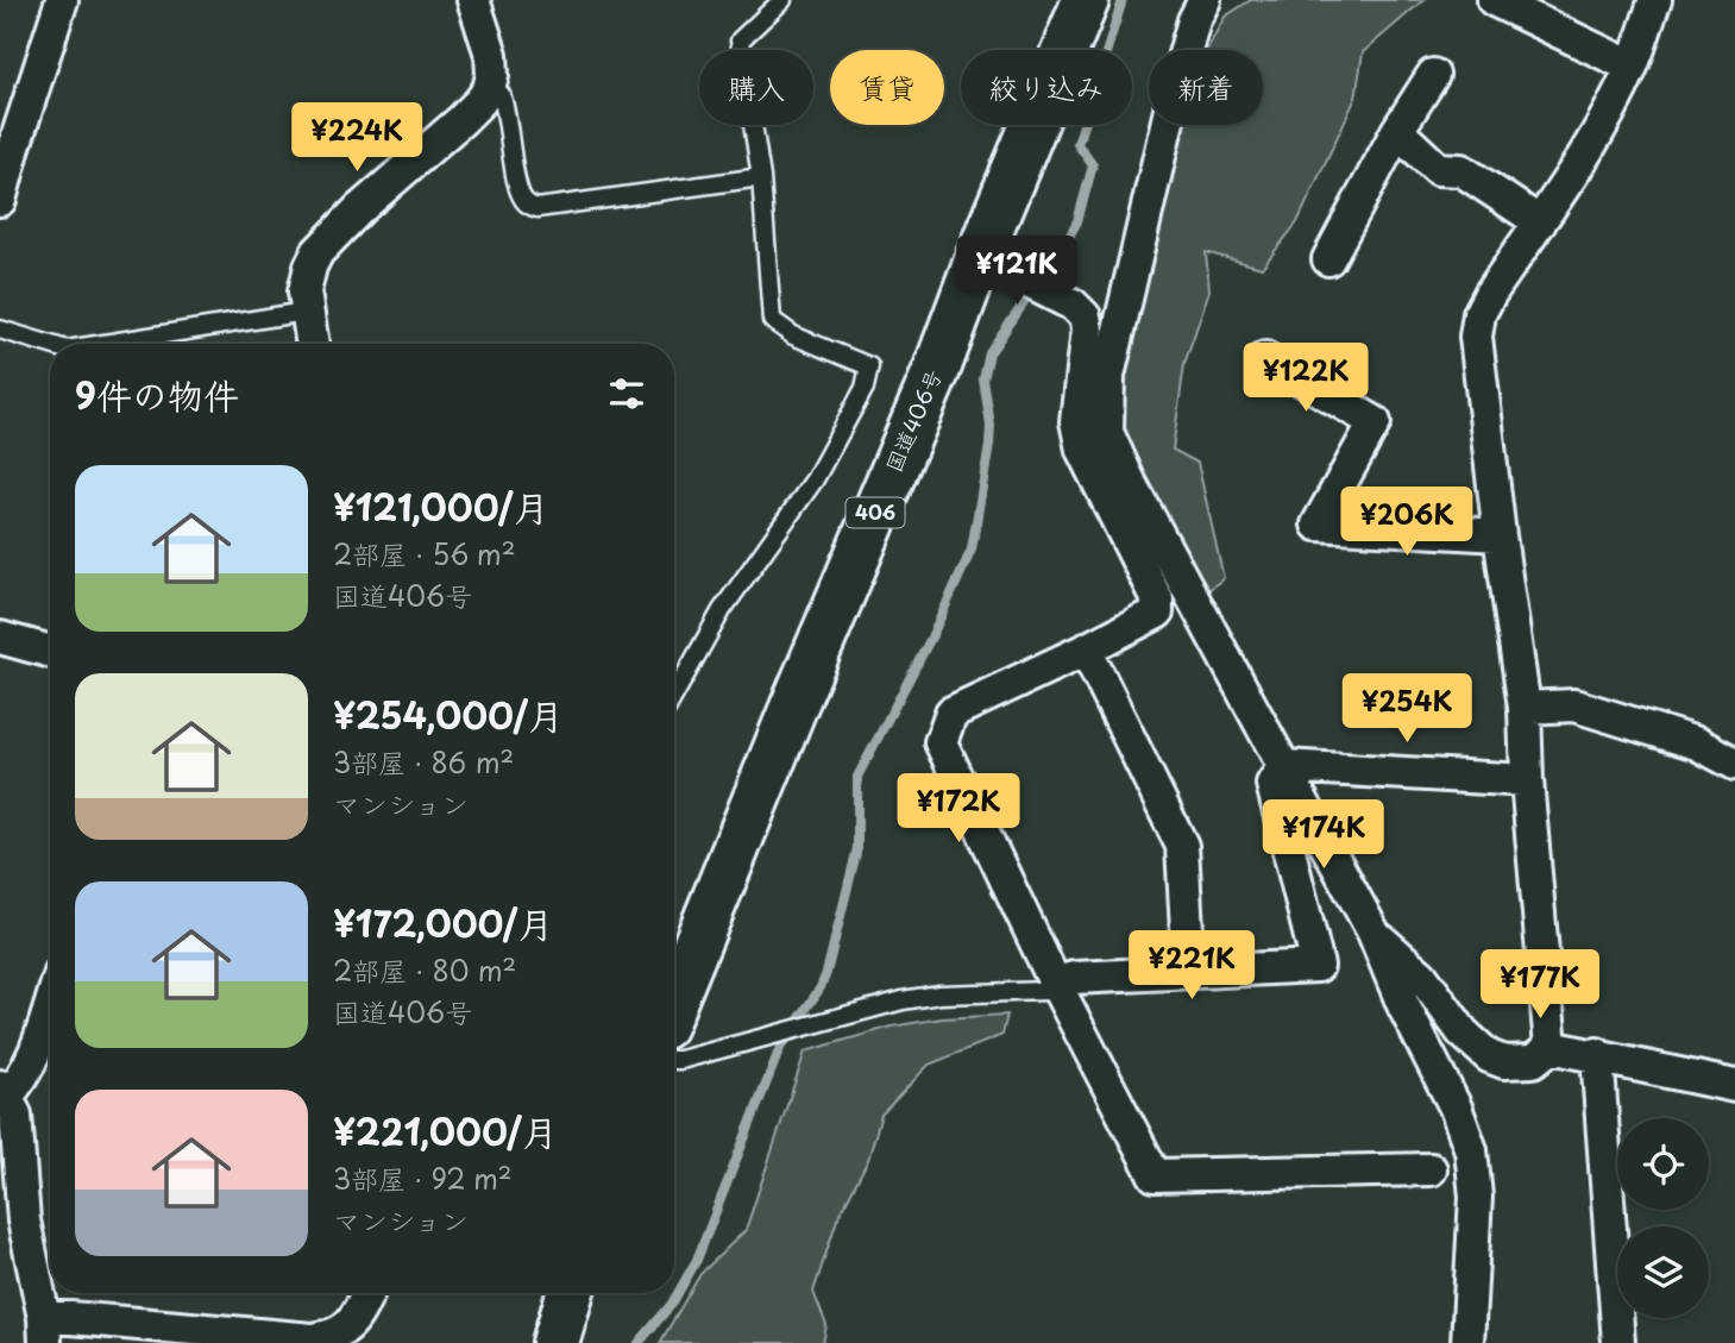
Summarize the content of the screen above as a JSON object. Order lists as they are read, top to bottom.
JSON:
{
  "streets": {
    "highway": ["国道406号", "406"]
  },
  "page": {
    "chip": [
      "購入",
      "賃貸",
      "絞り込み",
      "新着"
    ],
    "price": [
      "¥224K",
      "¥121K",
      "¥122K",
      "¥206K",
      "¥254K",
      "¥172K",
      "¥174K",
      "¥221K",
      "¥177K"
    ],
    "heading": "9件の物件",
    "list": [
      {
        "name": "¥121,000/月",
        "note": "2部屋 · 56 m² · 国道406号"
      },
      {
        "name": "¥254,000/月",
        "note": "3部屋 · 86 m² · マンション"
      },
      {
        "name": "¥172,000/月",
        "note": "2部屋 · 80 m² · 国道406号"
      },
      {
        "name": "¥221,000/月",
        "note": "3部屋 · 92 m² · マンション"
      }
    ]
  }
}
